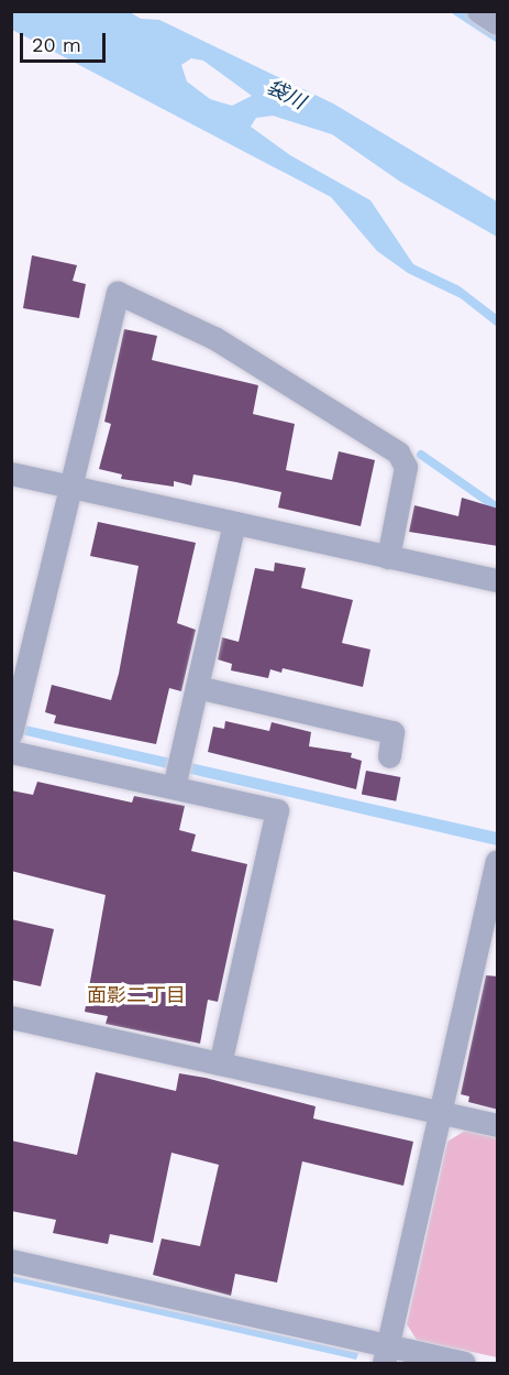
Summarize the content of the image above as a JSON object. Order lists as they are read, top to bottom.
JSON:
{
  "districts": ["面影二丁目"],
  "water": ["袋川"],
  "scale_bar": "20 m"
}
